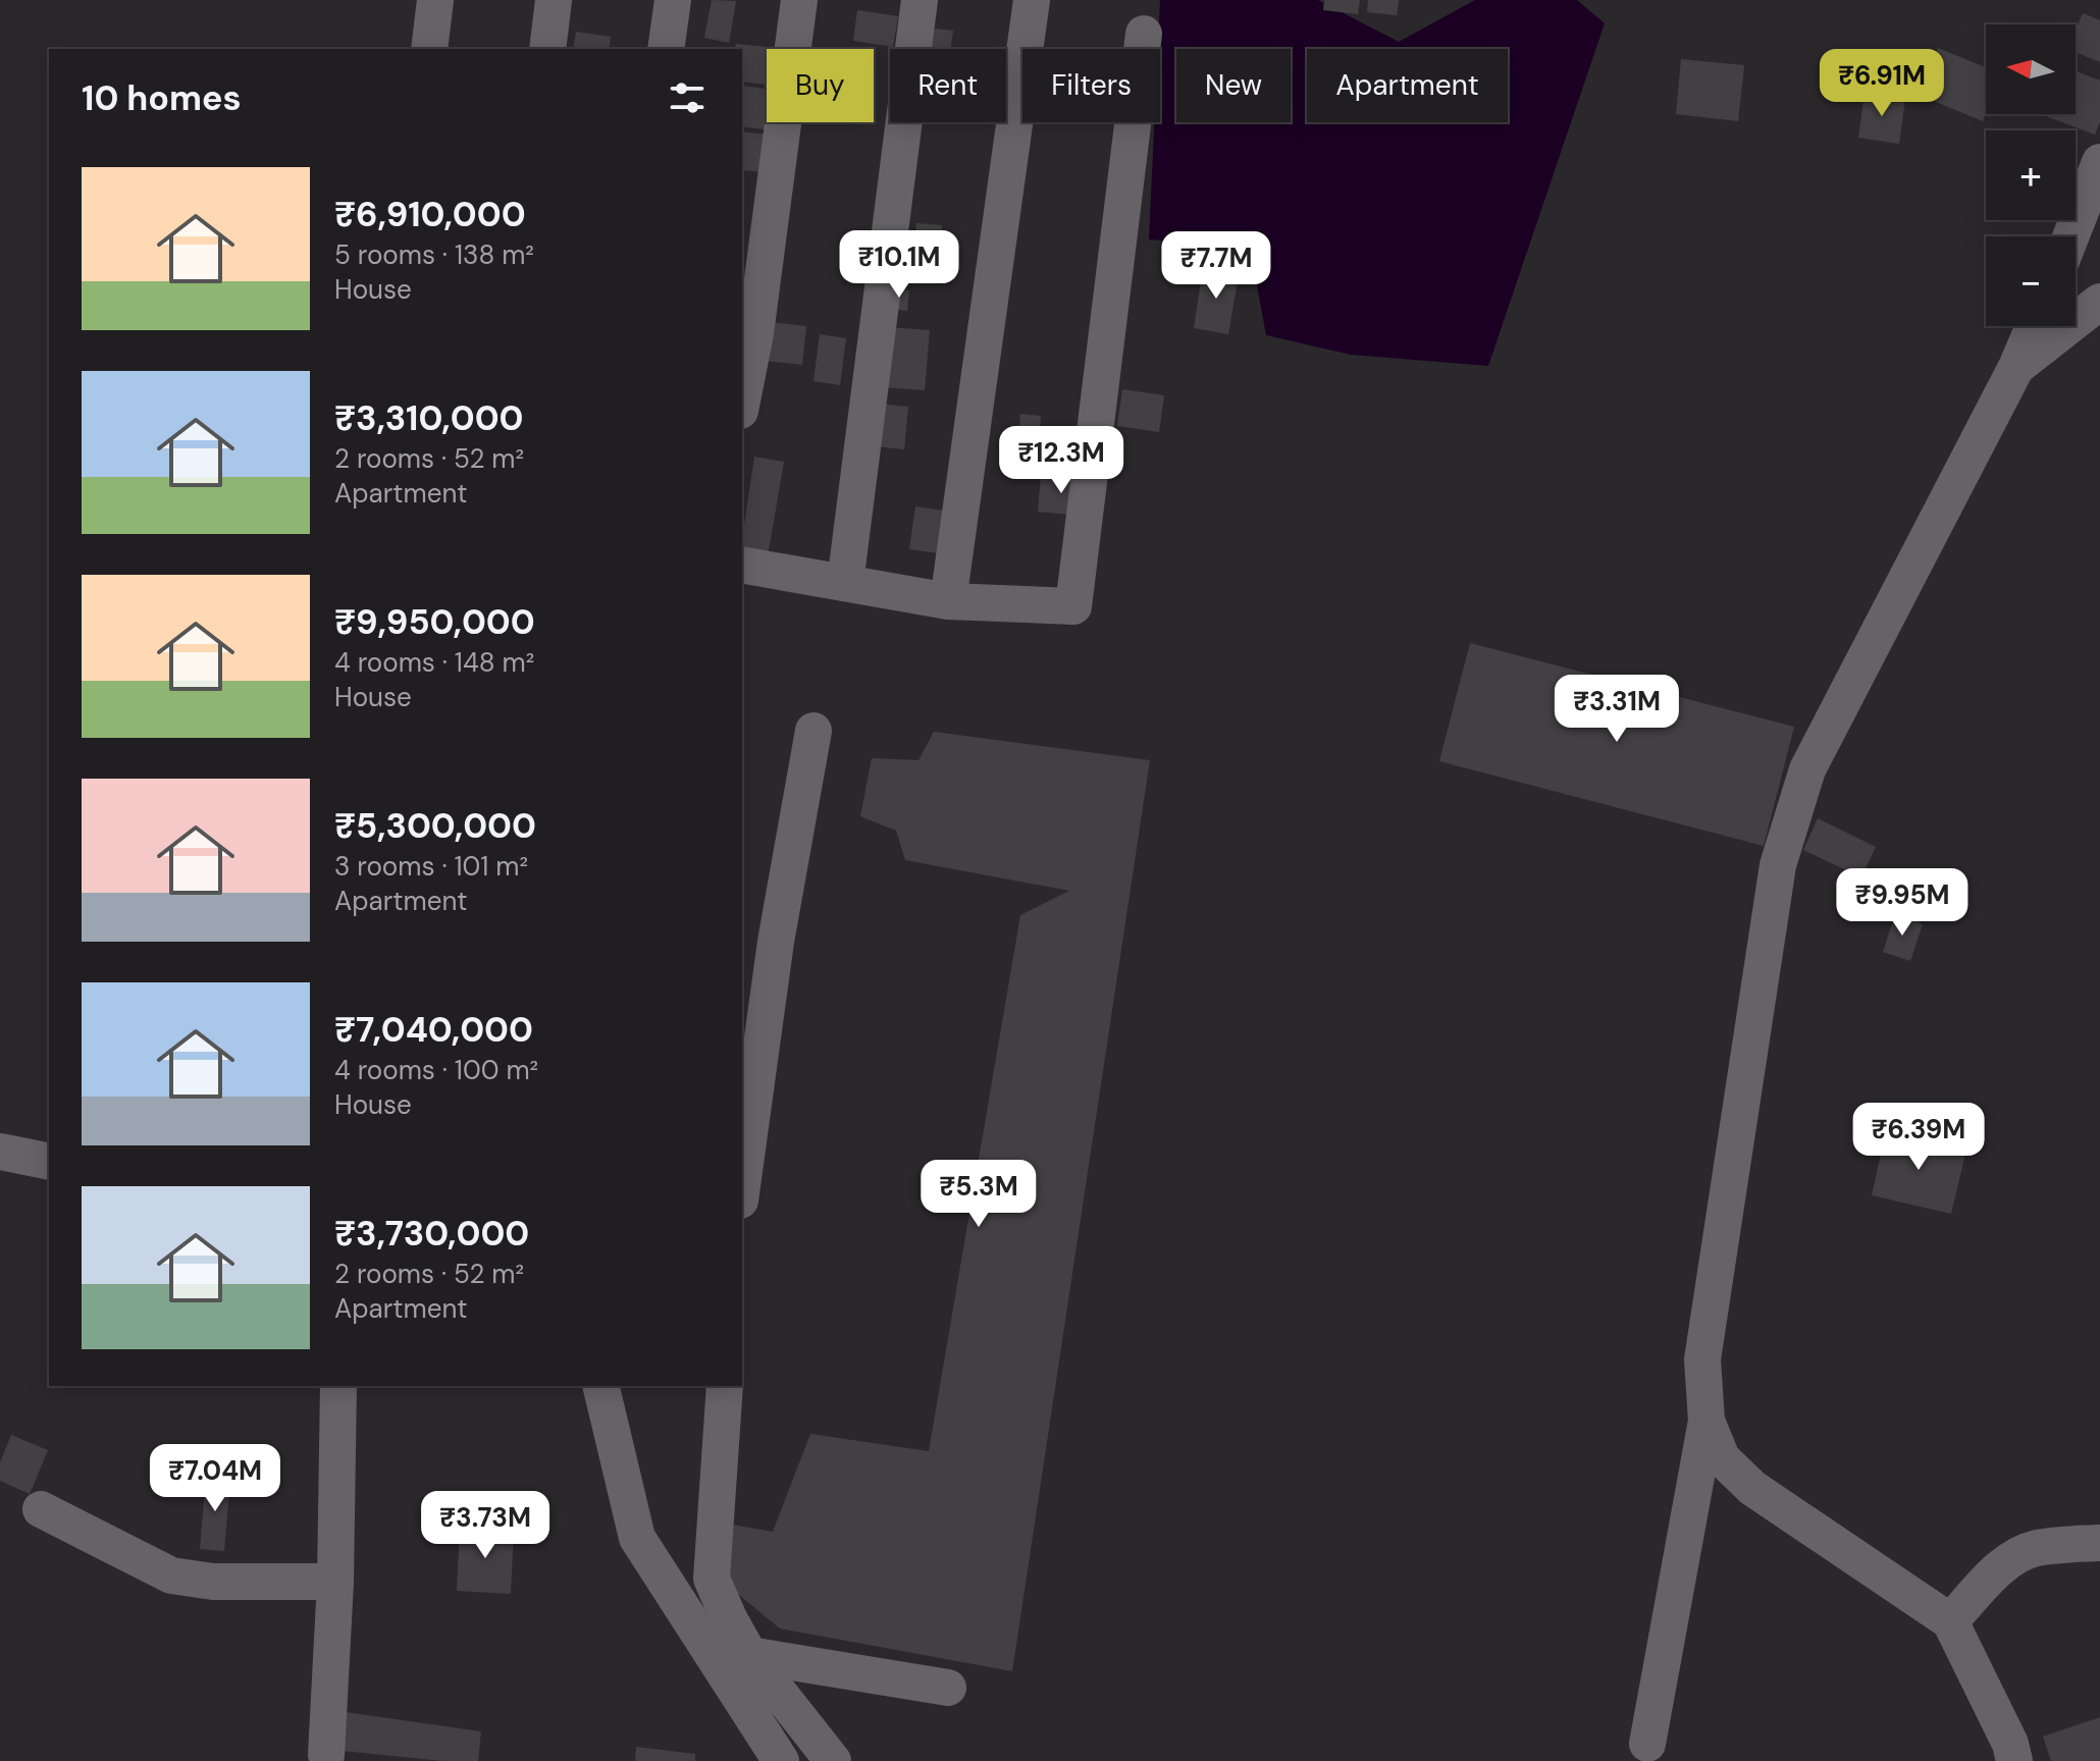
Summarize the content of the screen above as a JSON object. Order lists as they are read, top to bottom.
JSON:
{
  "north": "left",
  "page": {
    "map_buttons": ["+", "−"],
    "price": [
      "₹6.91M",
      "₹10.1M",
      "₹7.7M",
      "₹12.3M",
      "₹3.31M",
      "₹9.95M",
      "₹6.39M",
      "₹5.3M",
      "₹7.04M",
      "₹3.73M"
    ],
    "chip": [
      "Buy",
      "Rent",
      "Filters",
      "New",
      "Apartment"
    ],
    "heading": "10 homes",
    "list": [
      {
        "name": "₹6,910,000",
        "note": "5 rooms · 138 m² · House"
      },
      {
        "name": "₹3,310,000",
        "note": "2 rooms · 52 m² · Apartment"
      },
      {
        "name": "₹9,950,000",
        "note": "4 rooms · 148 m² · House"
      },
      {
        "name": "₹5,300,000",
        "note": "3 rooms · 101 m² · Apartment"
      },
      {
        "name": "₹7,040,000",
        "note": "4 rooms · 100 m² · House"
      },
      {
        "name": "₹3,730,000",
        "note": "2 rooms · 52 m² · Apartment"
      }
    ]
  }
}
